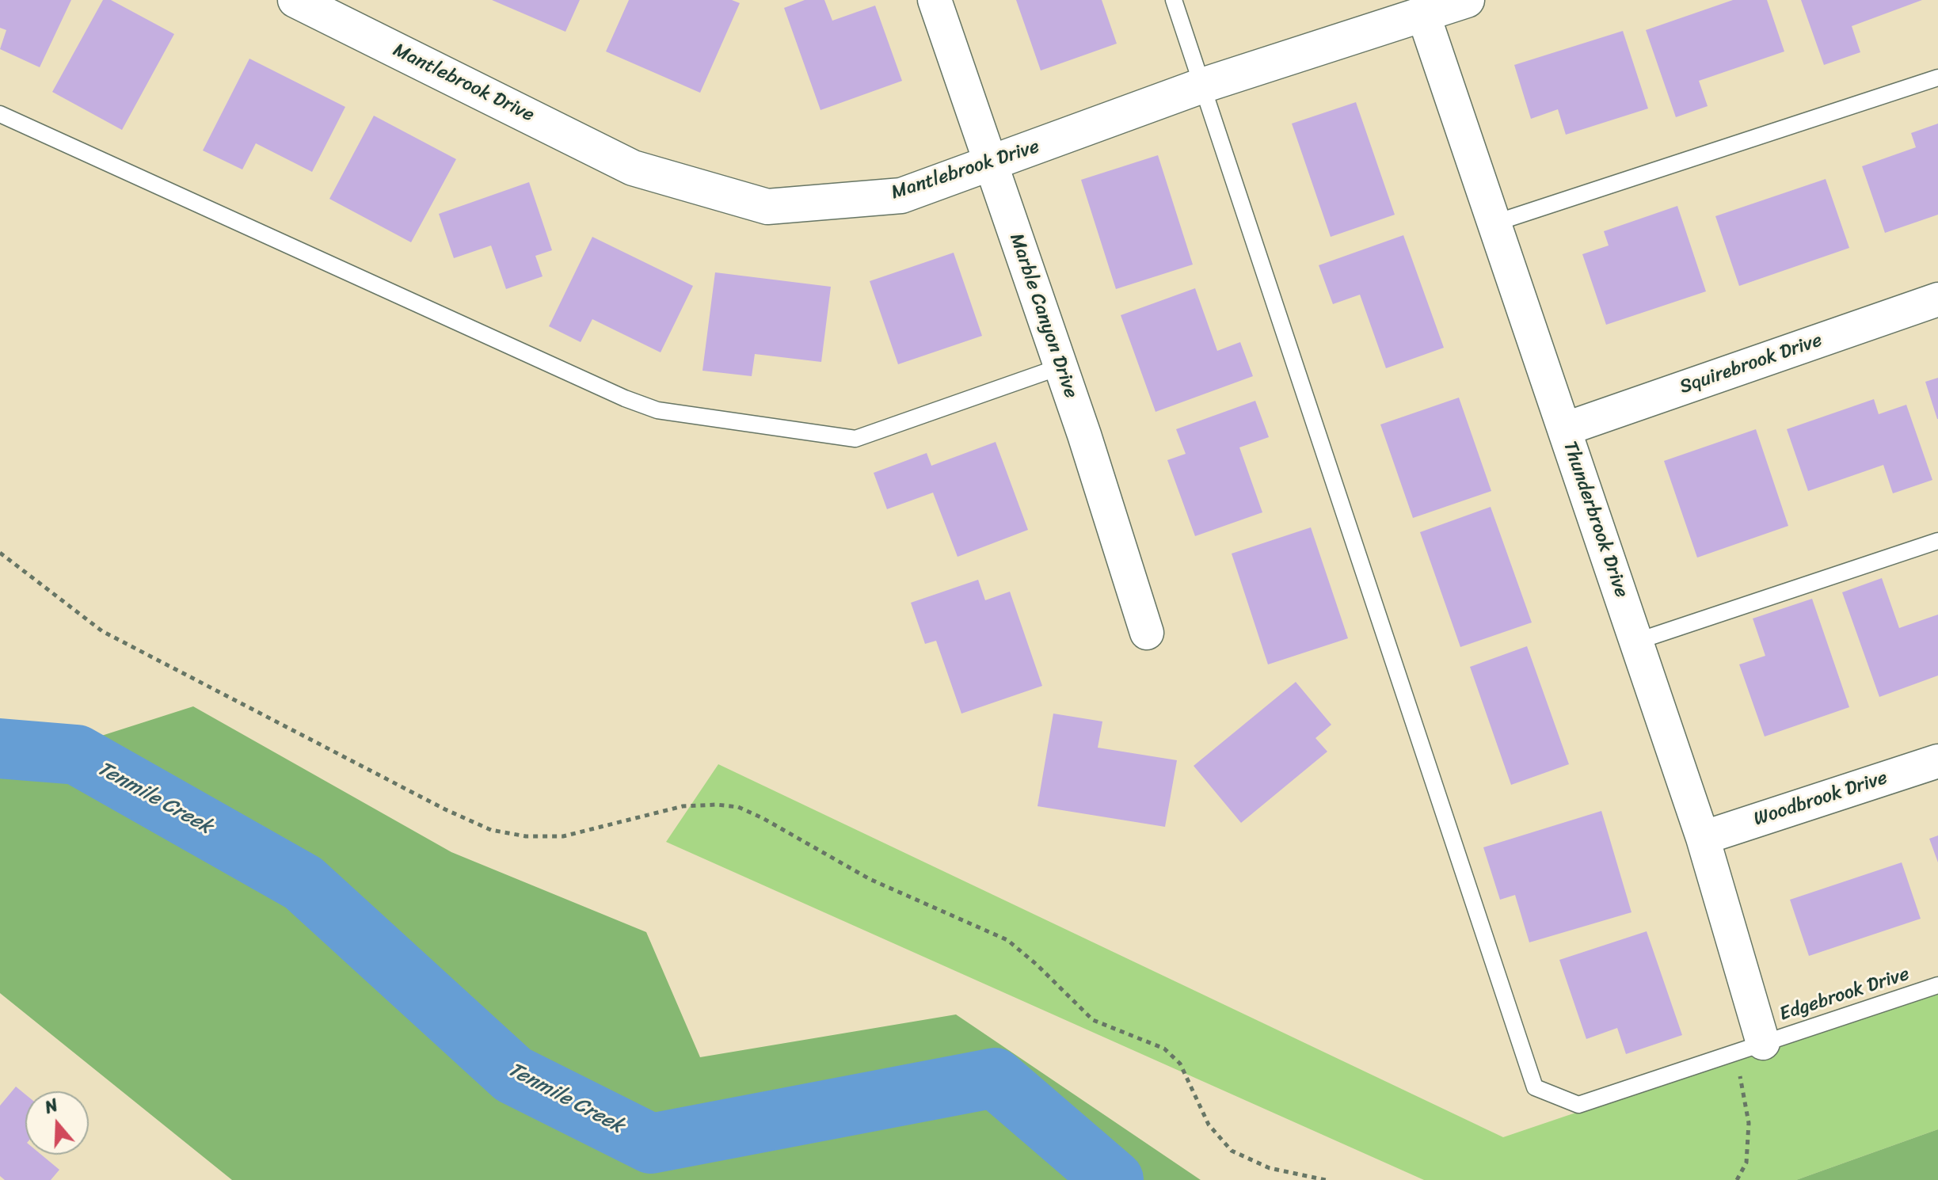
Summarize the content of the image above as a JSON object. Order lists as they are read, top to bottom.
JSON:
{
  "streets": {
    "street": [
      "Mantlebrook Drive",
      "Marble Canyon Drive",
      "Squirebrook Drive",
      "Thunderbrook Drive",
      "Woodbrook Drive"
    ],
    "lane": ["Edgebrook Drive"]
  },
  "crossings": [
    ["Mantlebrook Drive", "Marble Canyon Drive"],
    ["Mantlebrook Drive", "Thunderbrook Drive"],
    ["Mantlebrook Drive", "Edgebrook Drive"],
    ["Squirebrook Drive", "Thunderbrook Drive"],
    ["Thunderbrook Drive", "Woodbrook Drive"],
    ["Thunderbrook Drive", "Edgebrook Drive"]
  ],
  "water": ["Tenmile Creek"],
  "north": "top"
}
